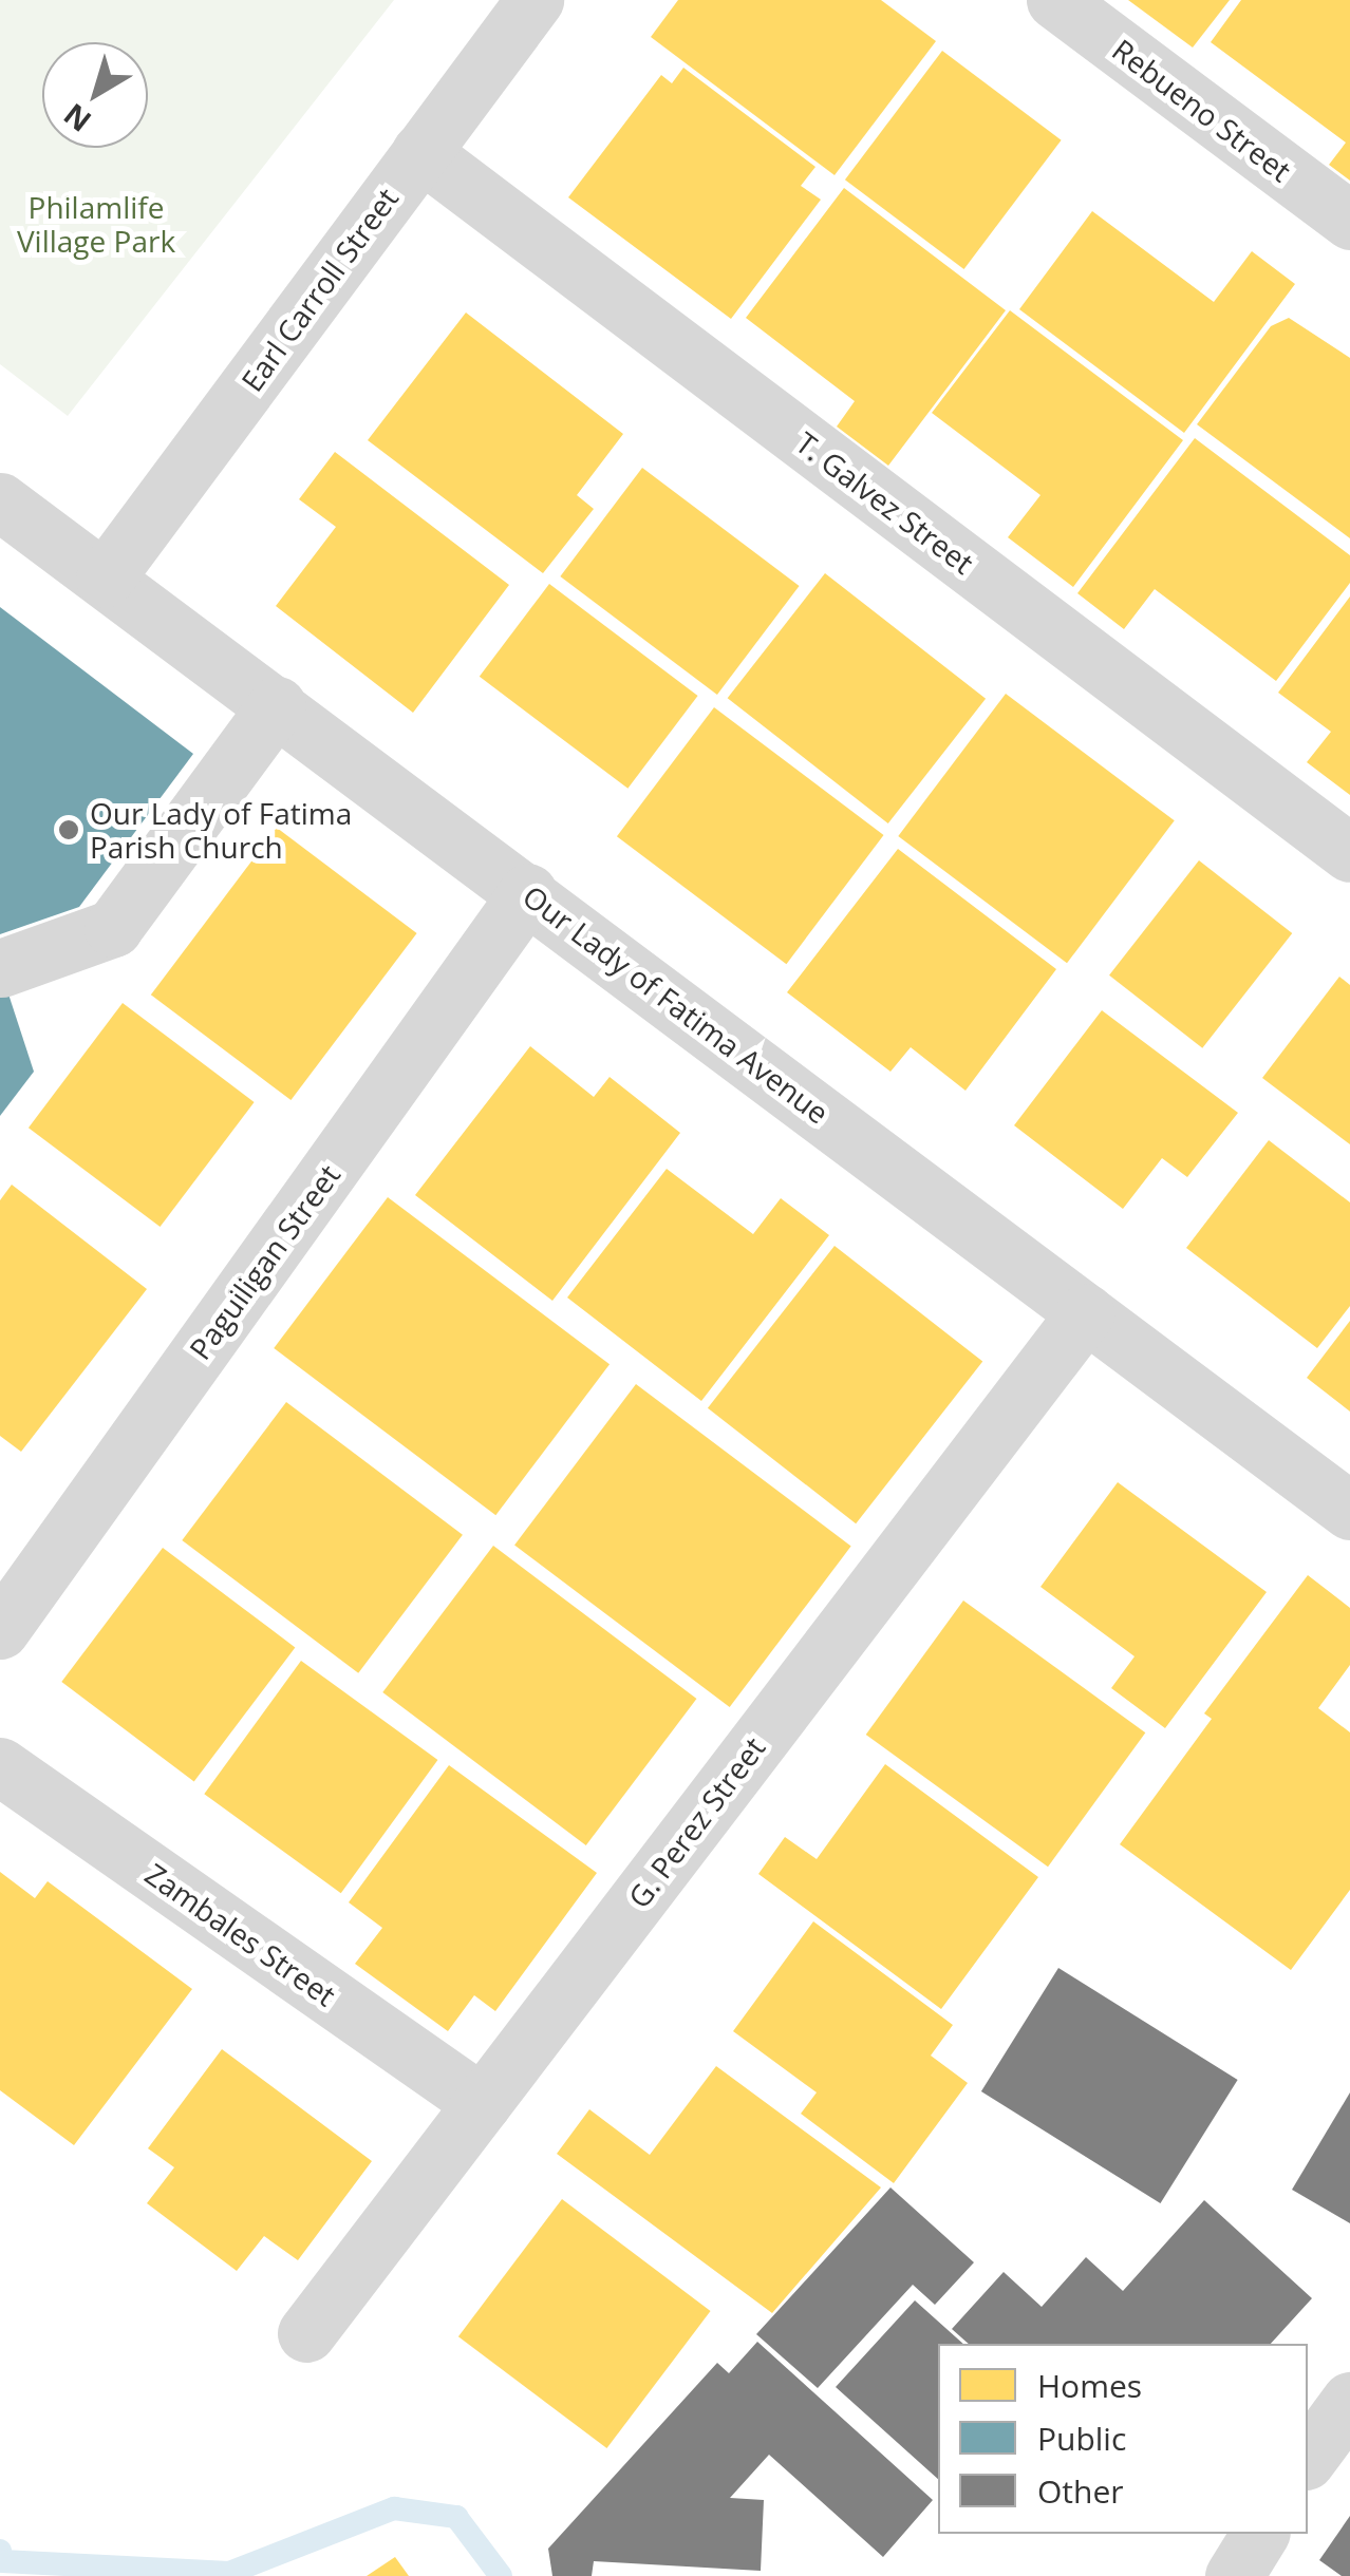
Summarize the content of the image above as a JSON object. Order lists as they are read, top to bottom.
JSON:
{
  "streets": {
    "street": [
      "Rebueno Street",
      "Earl Carroll Street",
      "T. Galvez Street",
      "Our Lady of Fatima Avenue",
      "Paguiligan Street",
      "G. Perez Street",
      "Zambales Street"
    ]
  },
  "crossings": [
    ["Earl Carroll Street", "T. Galvez Street"],
    ["Earl Carroll Street", "Our Lady of Fatima Avenue"],
    ["Our Lady of Fatima Avenue", "Paguiligan Street"],
    ["Our Lady of Fatima Avenue", "G. Perez Street"],
    ["G. Perez Street", "Zambales Street"]
  ],
  "parks": ["Philamlife Village Park"],
  "places": ["Our Lady of Fatima Parish Church"],
  "legend": ["Homes", "Public", "Other"],
  "north": "bottom left"
}
